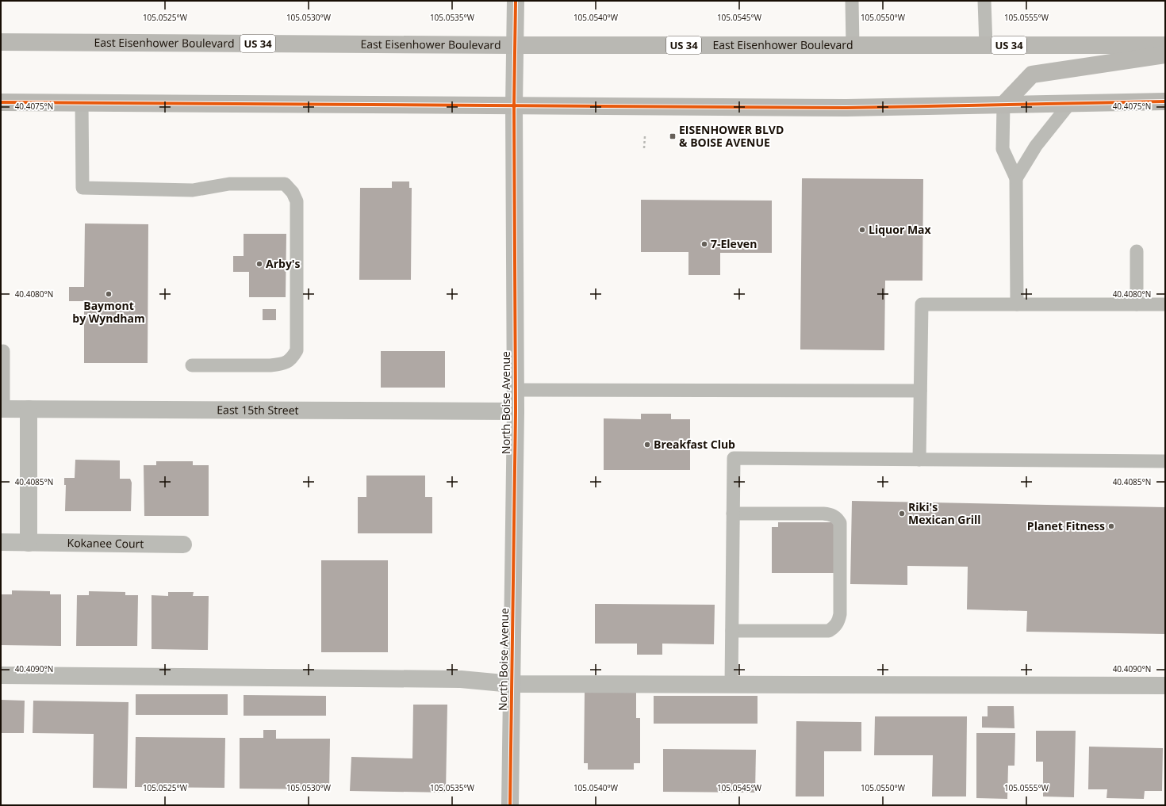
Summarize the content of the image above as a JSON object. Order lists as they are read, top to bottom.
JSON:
{
  "streets": {
    "highway": ["East Eisenhower Boulevard", "US 34"],
    "street": ["North Boise Avenue", "East 15th Street", "Kokanee Court"]
  },
  "crossings": [
    ["East Eisenhower Boulevard", "North Boise Avenue"],
    ["North Boise Avenue", "East 15th Street"]
  ],
  "places": {
    "transit": ["EISENHOWER BLVD & BOISE AVENUE"],
    "other": [
      "Liquor Max",
      "7-Eleven",
      "Arby's",
      "Baymont by Wyndham",
      "Breakfast Club",
      "Riki's Mexican Grill",
      "Planet Fitness"
    ]
  },
  "coordinates": [
    "105.0525°W",
    "105.0530°W",
    "105.0535°W",
    "105.0540°W",
    "105.0545°W",
    "105.0550°W",
    "105.0555°W",
    "40.4075°N",
    "40.4080°N",
    "40.4085°N",
    "40.4090°N"
  ]
}
